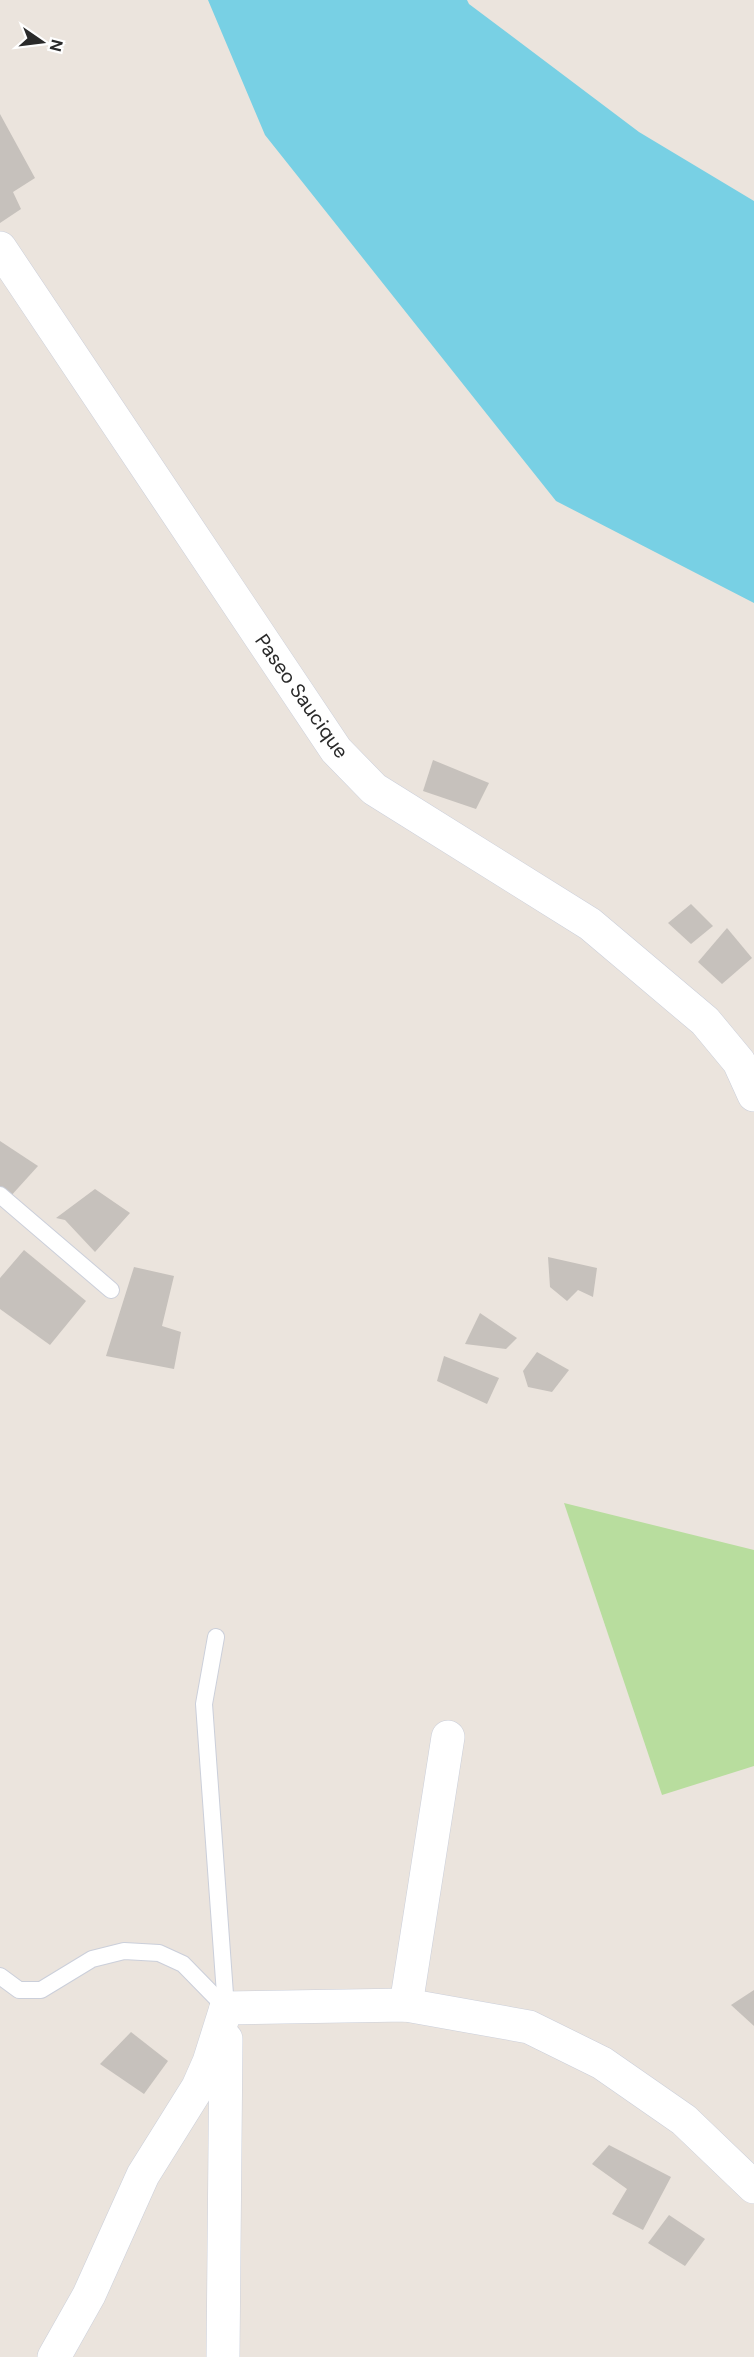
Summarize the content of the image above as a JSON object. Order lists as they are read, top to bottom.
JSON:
{
  "streets": {
    "street": ["Paseo Saucique"]
  },
  "north": "right"
}
